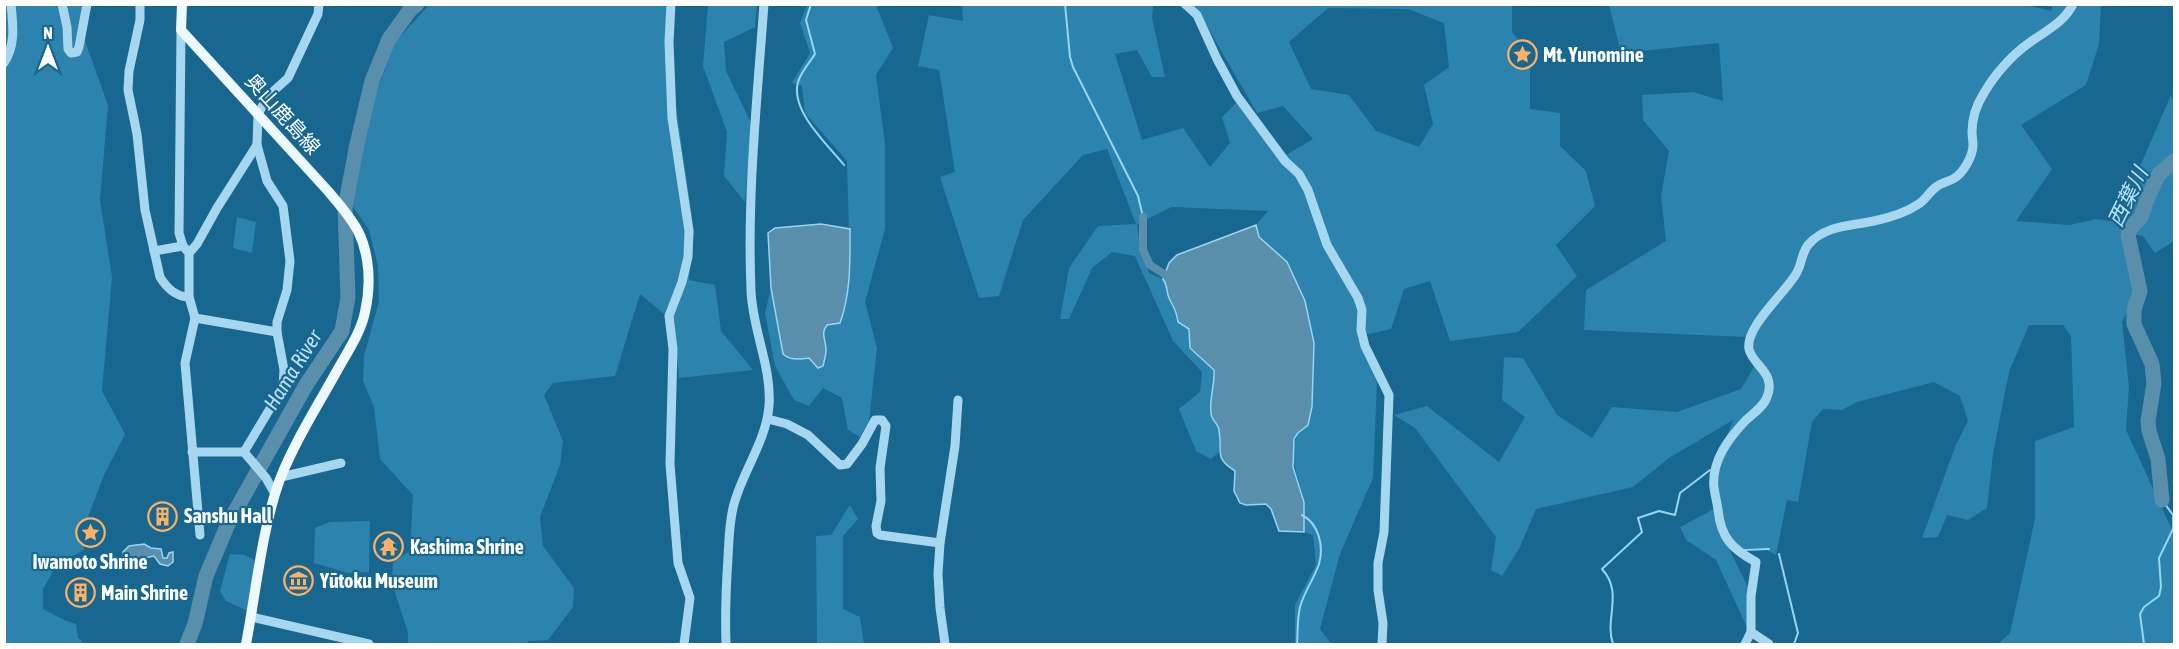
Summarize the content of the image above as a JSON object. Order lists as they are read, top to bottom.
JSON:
{
  "streets": {
    "main road": ["奥山鹿島線"]
  },
  "water": ["西葉川", "Hama River"],
  "places": {
    "place": ["Mt. Yunomine", "Iwamoto Shrine"],
    "building": ["Sanshu Hall", "Main Shrine"],
    "temple": ["Kashima Shrine"],
    "museum": ["Yūtoku Museum"]
  },
  "north": "top"
}
